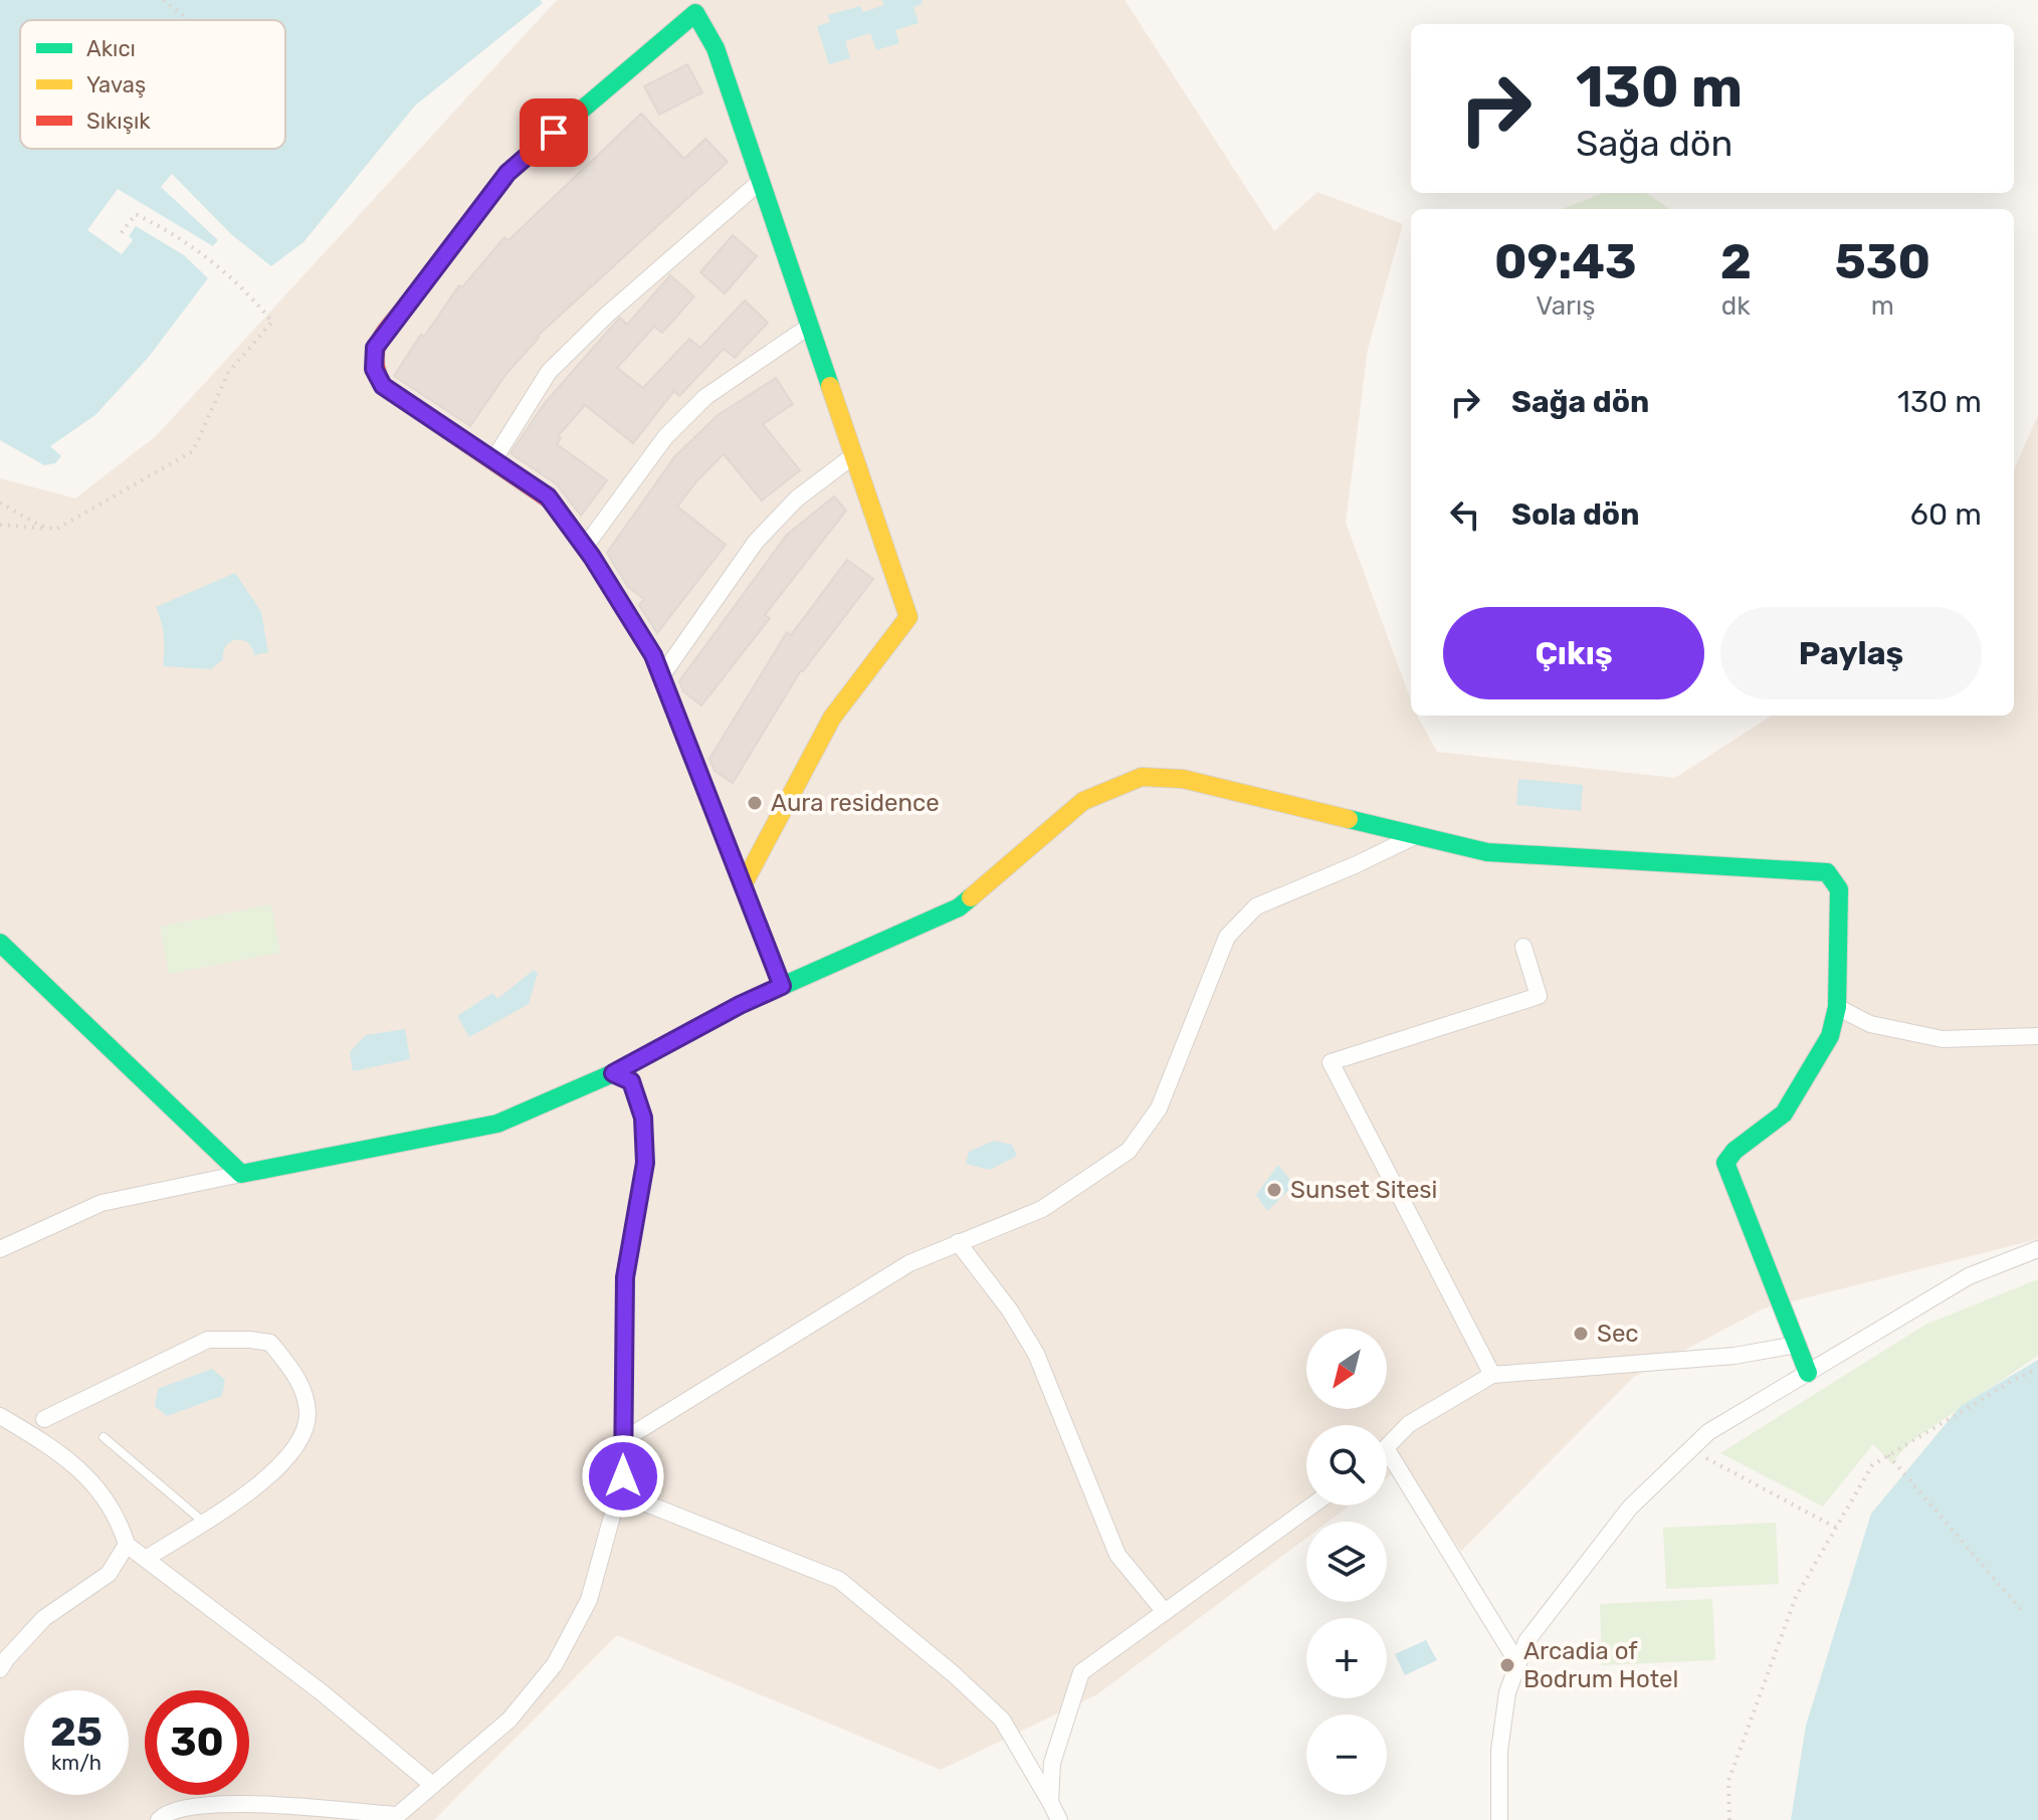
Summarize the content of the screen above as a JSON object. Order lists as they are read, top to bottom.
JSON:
{
  "places": [
    "Aura residence",
    "Sunset Sitesi",
    "Sec",
    "Arcadia of Bodrum Hotel"
  ],
  "legend": ["Akıcı", "Yavaş", "Sıkışık"],
  "north": "bottom left",
  "page": {
    "turn": ["130 m", "Sağa dön"],
    "eta": [
      "09:43",
      "Varış",
      "2",
      "dk",
      "530",
      "m"
    ],
    "list": [
      {
        "name": "Sağa dön",
        "value": "130 m"
      },
      {
        "name": "Sola dön",
        "value": "60 m"
      }
    ],
    "buttons": ["Çıkış", "Paylaş"],
    "map_buttons": ["+", "−"],
    "speed": "25 km/h",
    "limit": "30"
  }
}
